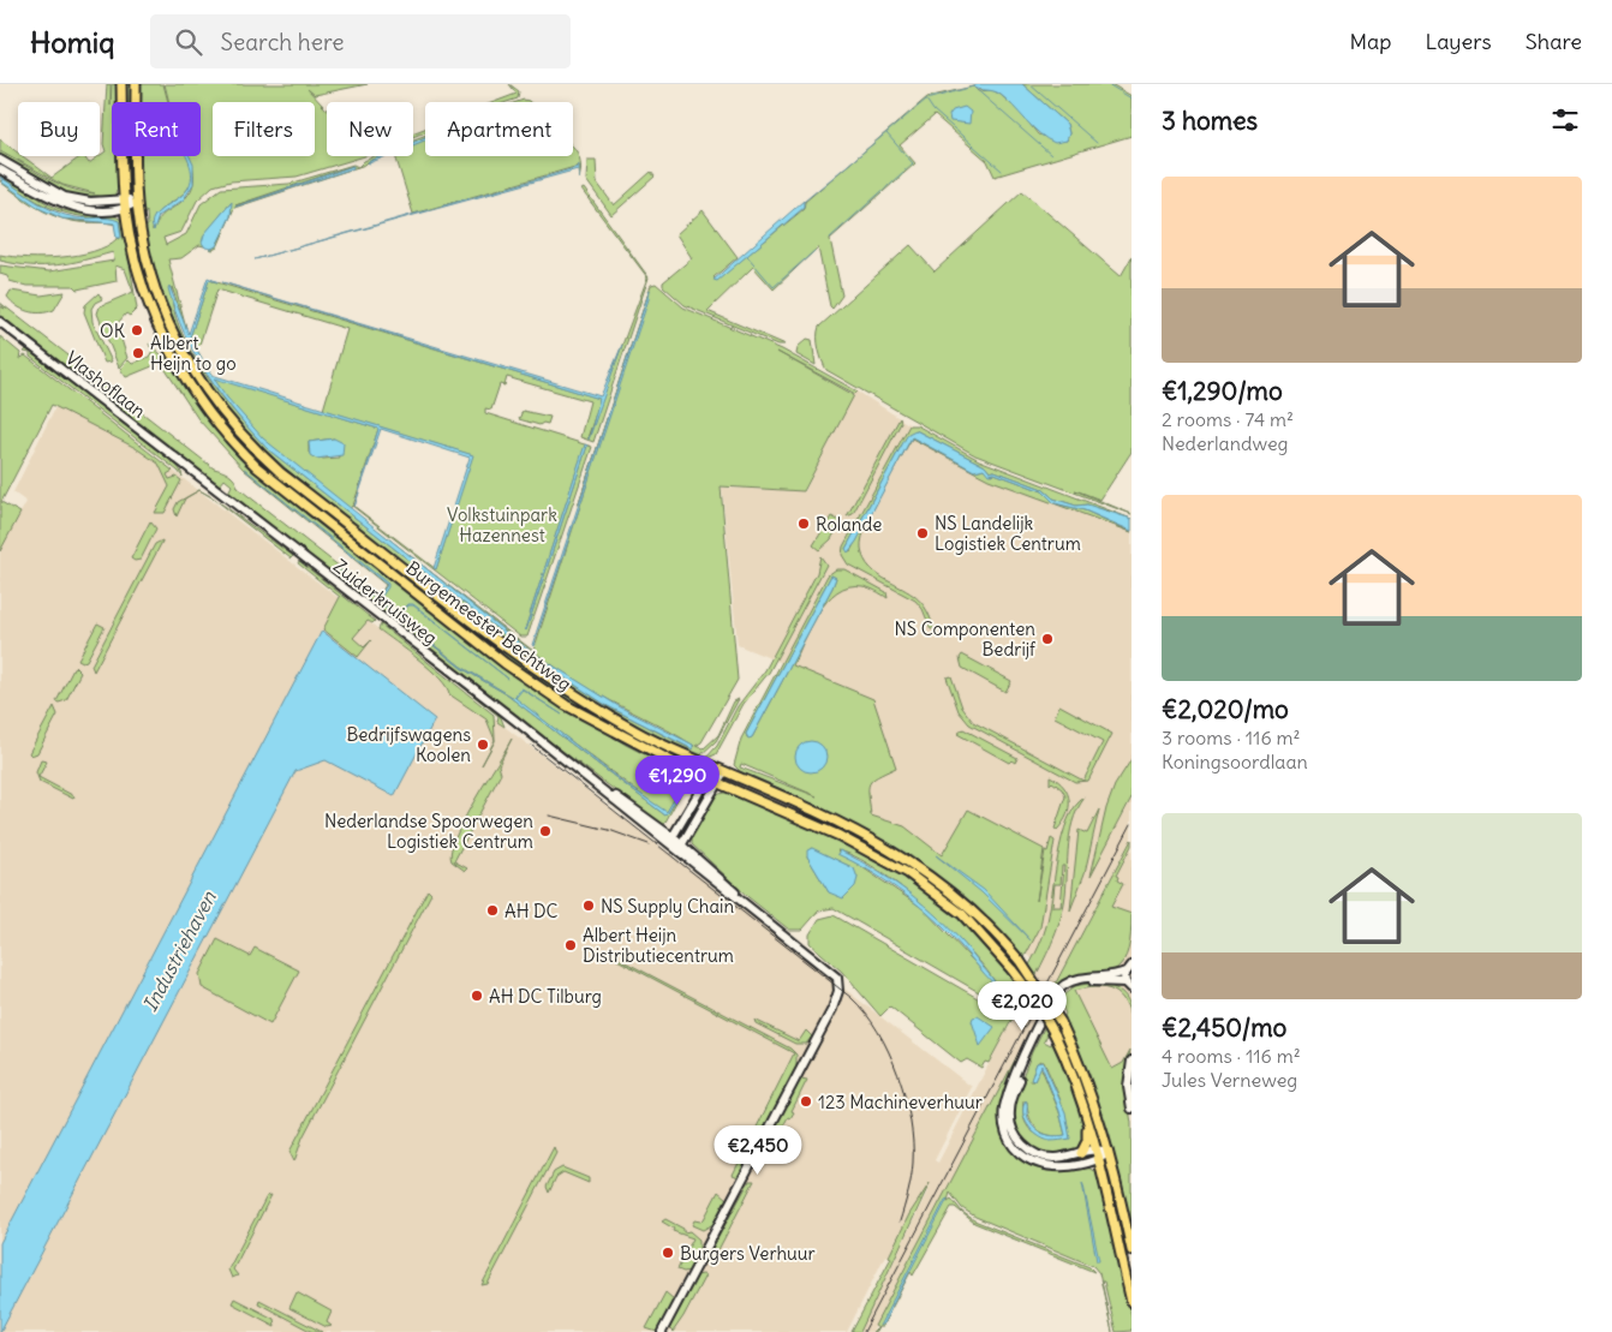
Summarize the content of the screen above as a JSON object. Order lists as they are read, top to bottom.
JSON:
{
  "streets": {
    "main road": ["Burgemeester Bechtweg"],
    "street": ["Vlashoflaan", "Zuiderkruisweg"]
  },
  "crossings": [
    ["Vlashoflaan", "Zuiderkruisweg"]
  ],
  "water": ["Industriehaven"],
  "parks": ["Volkstuinpark Hazennest"],
  "places": [
    "OK",
    "Albert Heijn to go",
    "Rolande",
    "NS Landelijk Logistiek Centrum",
    "NS Componenten Bedrijf",
    "Bedrijfswagens Koolen",
    "Nederlandse Spoorwegen Logistiek Centrum",
    "NS Supply Chain",
    "AH DC",
    "Albert Heijn Distributiecentrum",
    "AH DC Tilburg",
    "123 Machineverhuur",
    "Burgers Verhuur"
  ],
  "page": {
    "header": "Homiq",
    "search": "Search here",
    "nav": ["Map", "Layers", "Share"],
    "heading": "3 homes",
    "chip": [
      "Buy",
      "Rent",
      "Filters",
      "New",
      "Apartment"
    ],
    "list": [
      {
        "name": "€1,290/mo",
        "note": "2 rooms · 74 m² · Nederlandweg"
      },
      {
        "name": "€2,020/mo",
        "note": "3 rooms · 116 m² · Koningsoordlaan"
      },
      {
        "name": "€2,450/mo",
        "note": "4 rooms · 116 m² · Jules Verneweg"
      }
    ],
    "price": ["€1,290", "€2,020", "€2,450"]
  }
}
